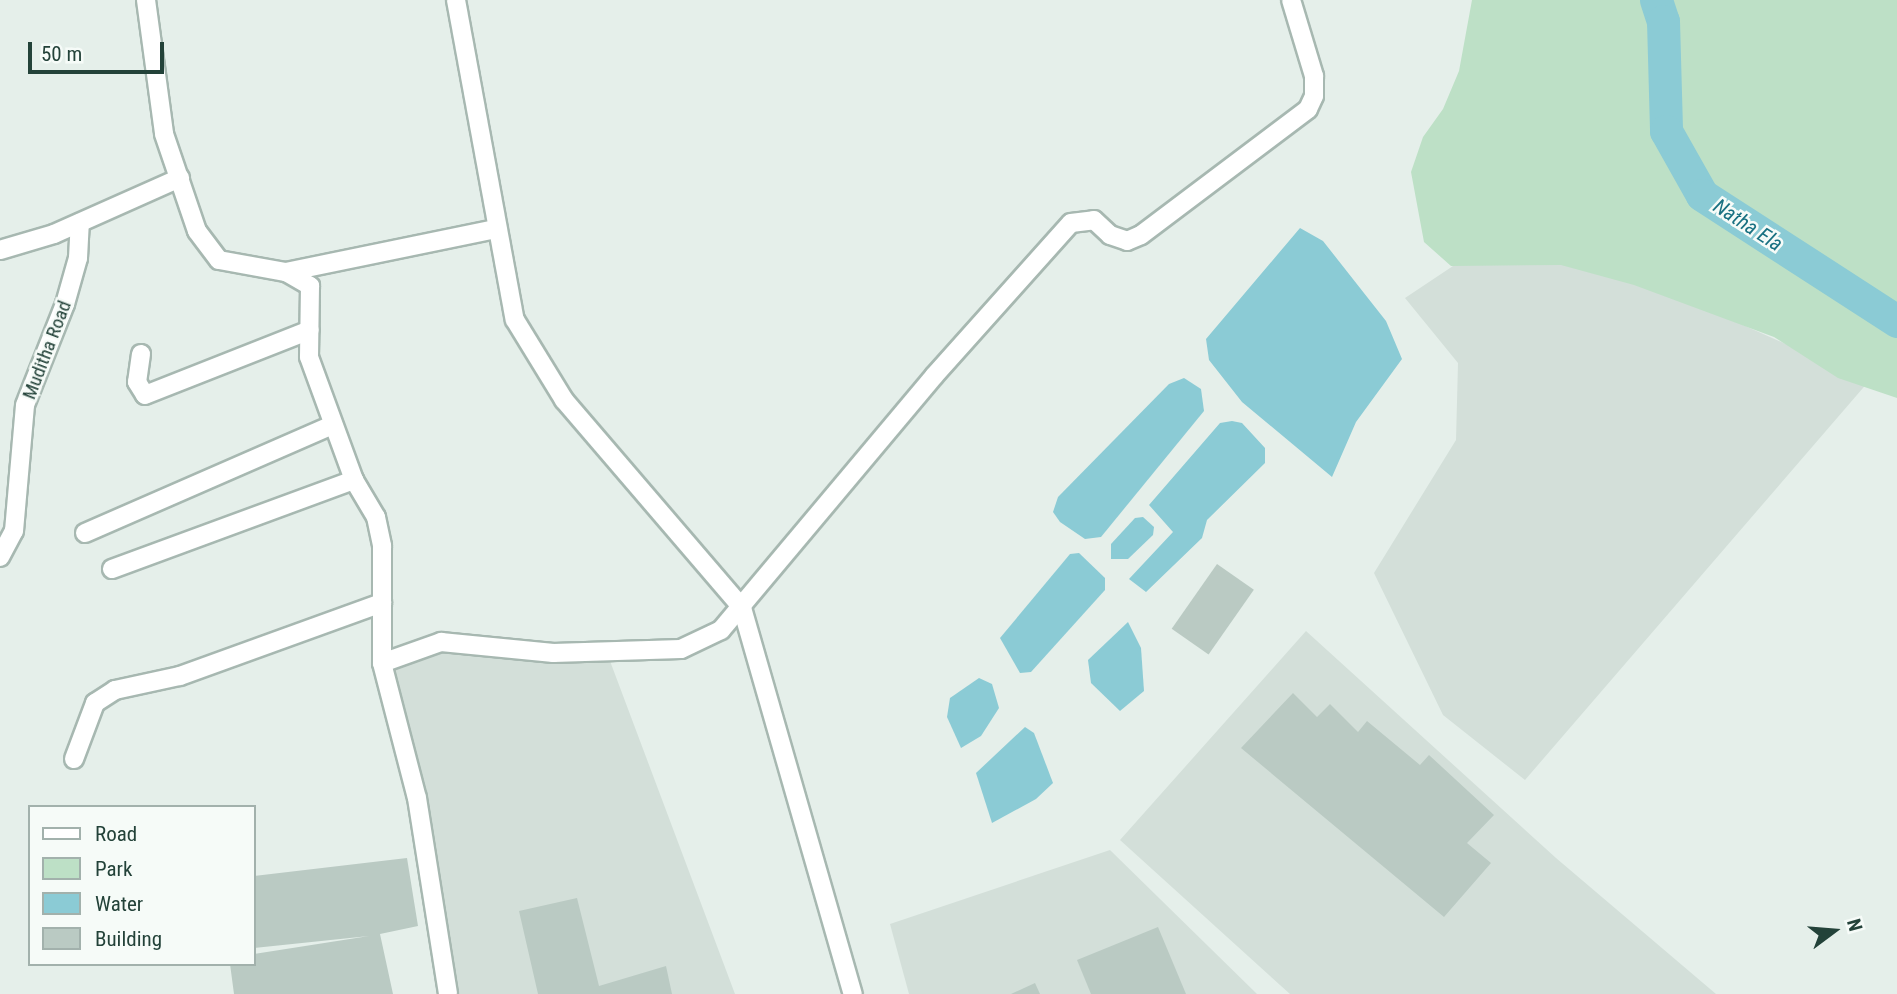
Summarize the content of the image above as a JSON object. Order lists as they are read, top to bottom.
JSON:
{
  "streets": {
    "street": ["Muditha Road"]
  },
  "water": ["Natha Ela"],
  "legend": [
    "Road",
    "Park",
    "Water",
    "Building"
  ],
  "scale_bar": "50 m",
  "north": "right"
}
